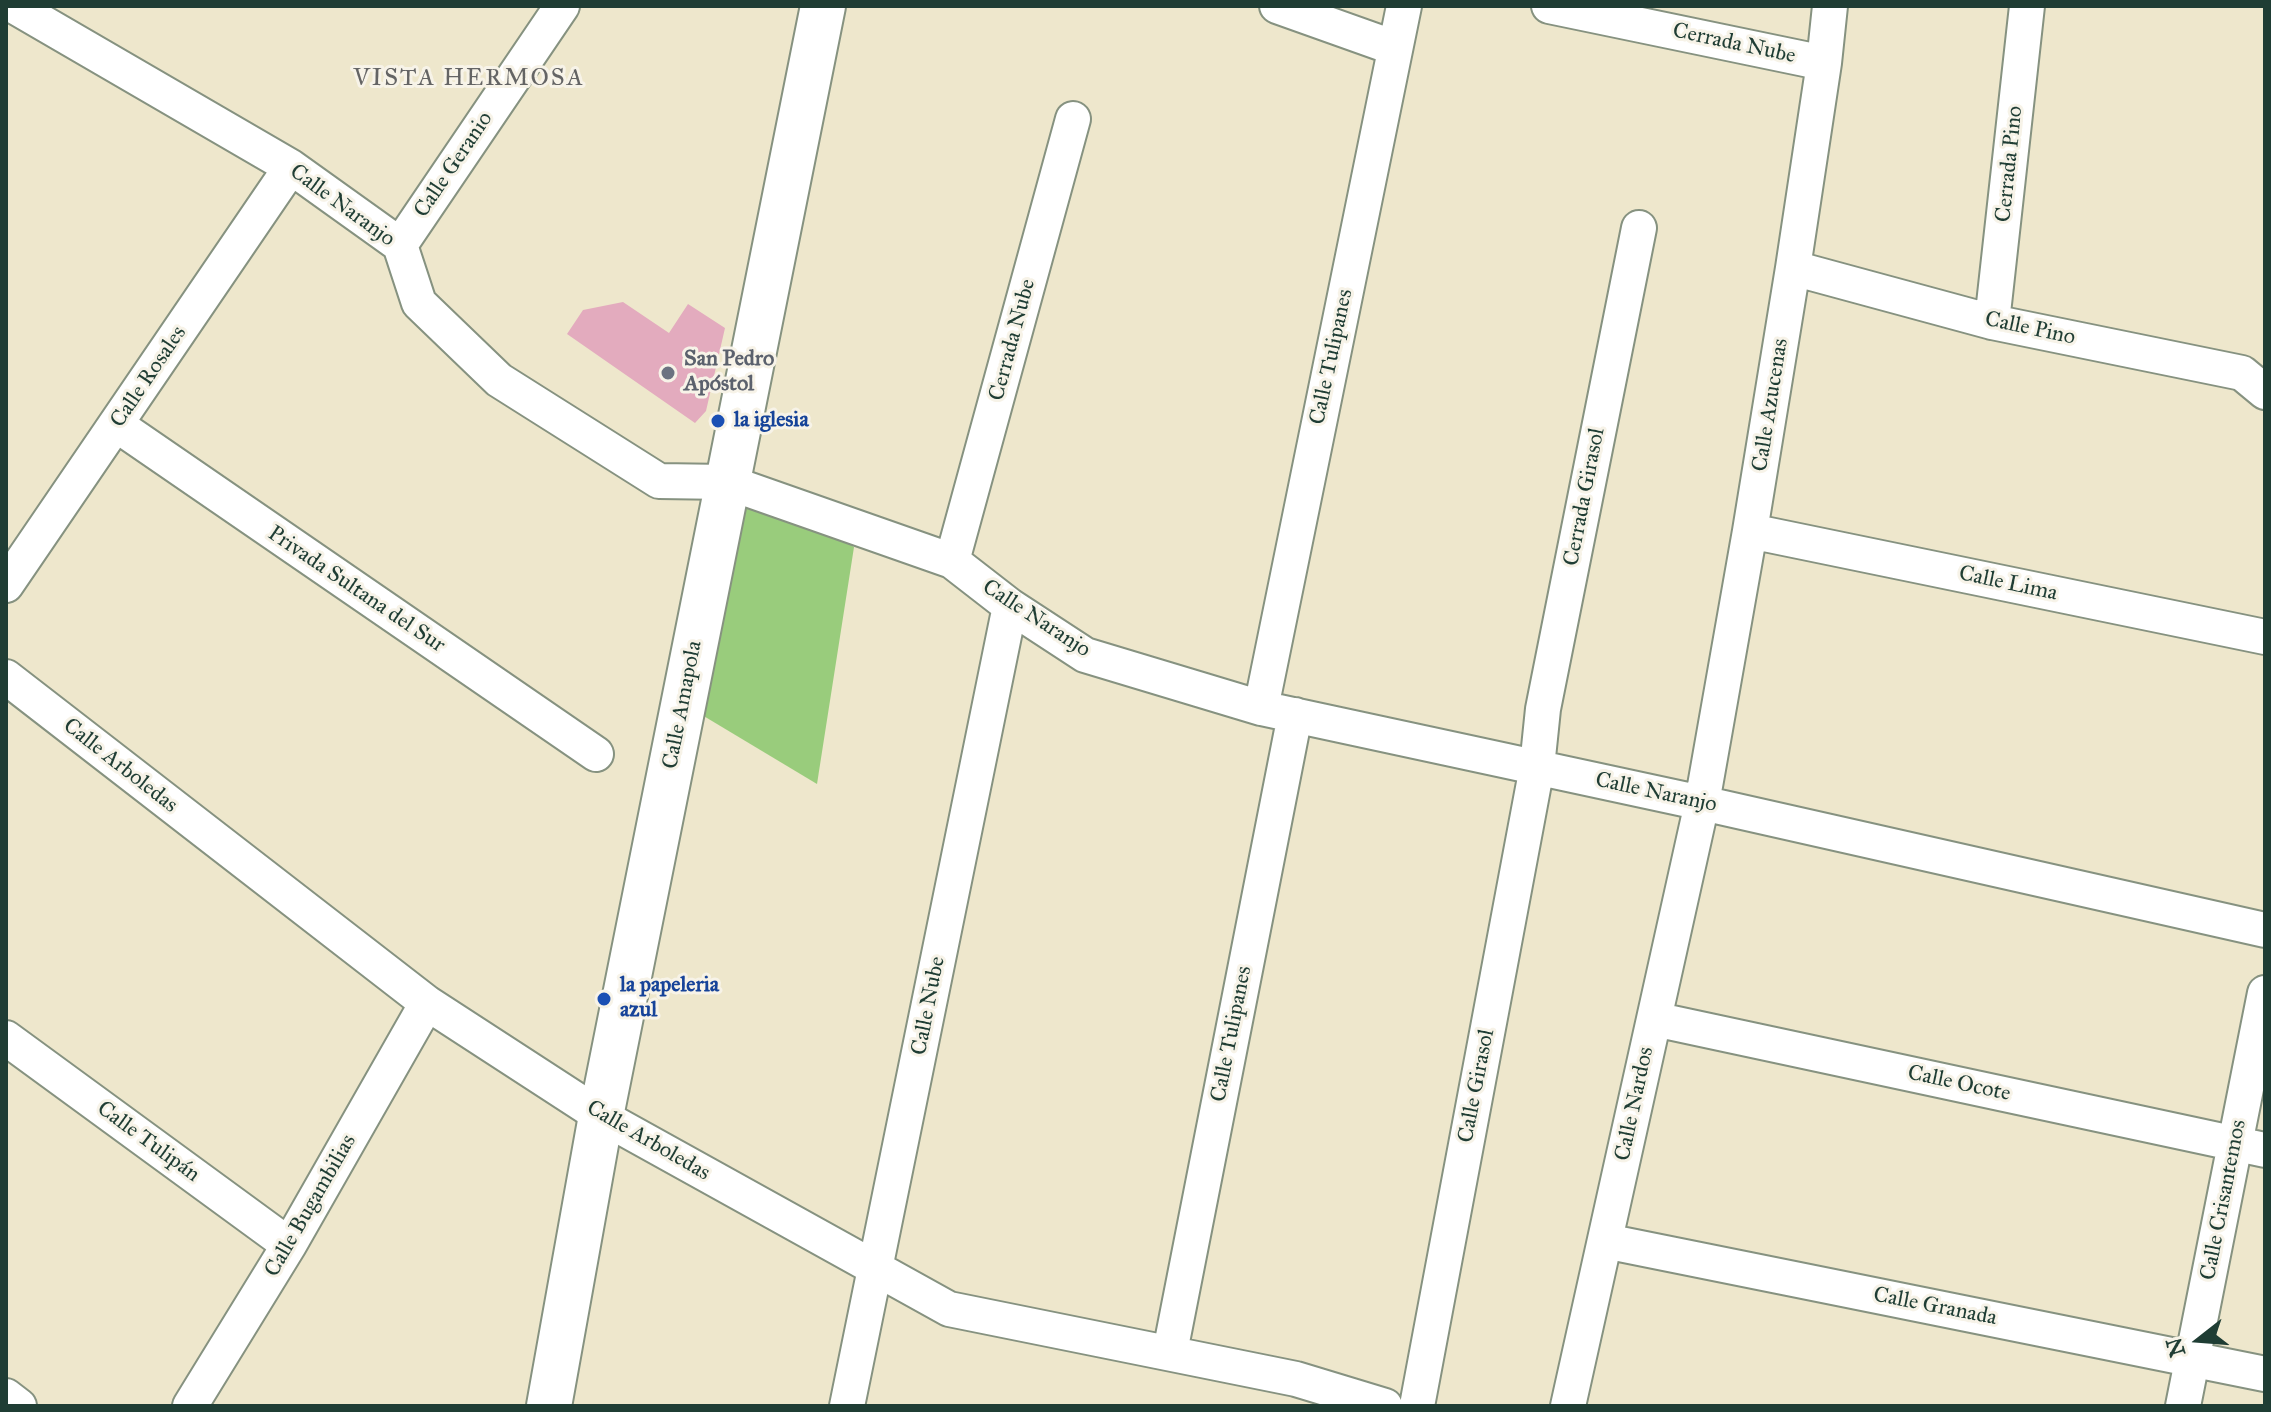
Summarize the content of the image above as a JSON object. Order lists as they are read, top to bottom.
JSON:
{
  "streets": {
    "street": [
      "Cerrada Nube",
      "Cerrada Pino",
      "Calle Geranio",
      "Calle Naranjo",
      "Calle Pino",
      "Calle Tulipanes",
      "Calle Rosales",
      "Calle Azucenas",
      "Cerrada Girasol",
      "Calle Lima",
      "Privada Sultana del Sur",
      "Calle Amapola",
      "Calle Arboledas",
      "Calle Nube",
      "Calle Ocote",
      "Calle Girasol",
      "Calle Nardos",
      "Calle Tulipán",
      "Calle Crisantemos",
      "Calle Bugambilias",
      "Calle Granada"
    ]
  },
  "crossings": [
    ["Cerrada Nube", "Calle Naranjo"],
    ["Cerrada Nube", "Calle Azucenas"],
    ["Cerrada Pino", "Calle Pino"],
    ["Calle Geranio", "Calle Naranjo"],
    ["Calle Naranjo", "Calle Tulipanes"],
    ["Calle Naranjo", "Calle Rosales"],
    ["Calle Naranjo", "Calle Azucenas"],
    ["Calle Naranjo", "Cerrada Girasol"],
    ["Calle Naranjo", "Calle Amapola"],
    ["Calle Naranjo", "Calle Nube"],
    ["Calle Naranjo", "Calle Girasol"],
    ["Calle Naranjo", "Calle Nardos"],
    ["Calle Pino", "Calle Azucenas"],
    ["Calle Tulipanes", "Calle Arboledas"],
    ["Calle Rosales", "Privada Sultana del Sur"],
    ["Calle Azucenas", "Calle Lima"],
    ["Calle Azucenas", "Calle Nardos"],
    ["Cerrada Girasol", "Calle Girasol"],
    ["Calle Amapola", "Calle Arboledas"],
    ["Calle Arboledas", "Calle Nube"],
    ["Calle Arboledas", "Calle Bugambilias"],
    ["Calle Ocote", "Calle Nardos"],
    ["Calle Ocote", "Calle Crisantemos"],
    ["Calle Nardos", "Calle Granada"],
    ["Calle Tulipán", "Calle Bugambilias"],
    ["Calle Crisantemos", "Calle Granada"]
  ],
  "districts": ["VISTA HERMOSA"],
  "places": ["San Pedro Apóstol", "la iglesia", "la papeleria azul"],
  "north": "left"
}
